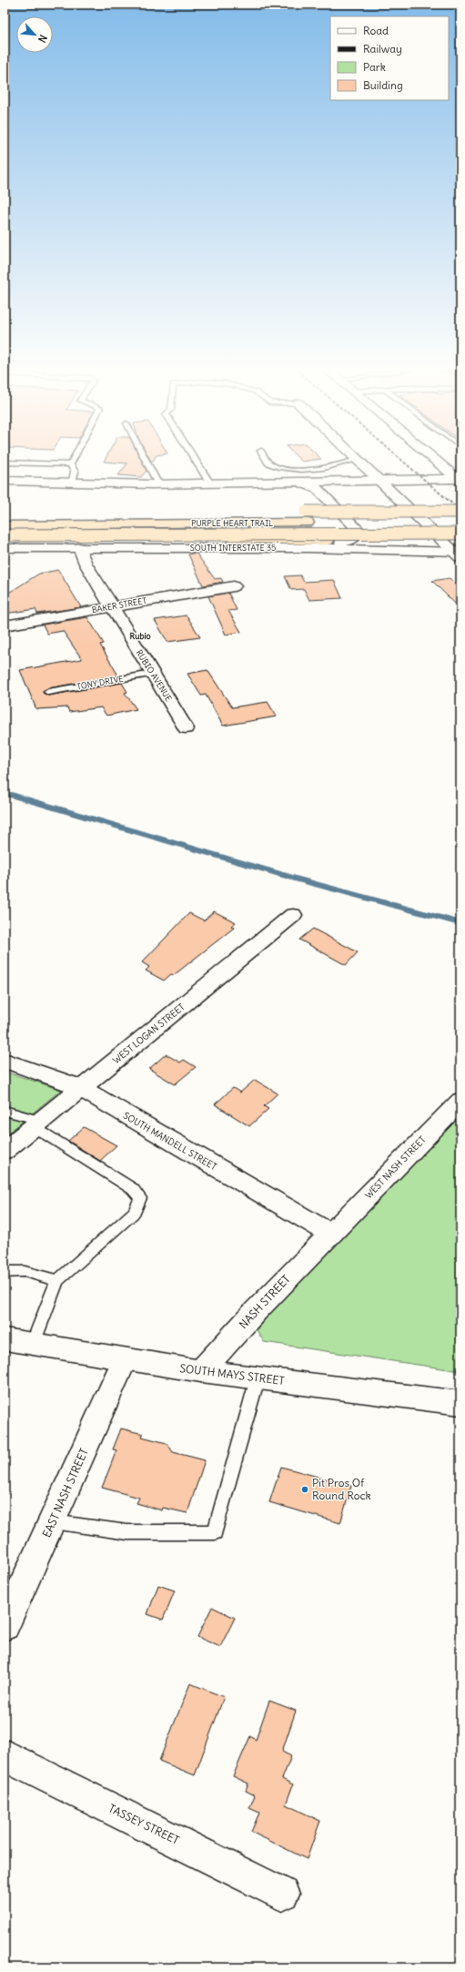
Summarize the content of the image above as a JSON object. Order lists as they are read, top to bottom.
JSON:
{
  "streets": {
    "highway": ["PURPLE HEART TRAIL"],
    "street": [
      "SOUTH INTERSTATE 35",
      "BAKER STREET",
      "RUBIO AVENUE",
      "WEST LOGAN STREET",
      "SOUTH MANDELL STREET",
      "WEST NASH STREET",
      "NASH STREET",
      "SOUTH MAYS STREET",
      "EAST NASH STREET",
      "TASSEY STREET"
    ],
    "lane": ["TONY DRIVE"]
  },
  "crossings": [
    ["SOUTH INTERSTATE 35", "RUBIO AVENUE"],
    ["BAKER STREET", "RUBIO AVENUE"],
    ["RUBIO AVENUE", "TONY DRIVE"],
    ["WEST LOGAN STREET", "SOUTH MANDELL STREET"],
    ["SOUTH MANDELL STREET", "WEST NASH STREET"],
    ["SOUTH MANDELL STREET", "NASH STREET"],
    ["WEST NASH STREET", "NASH STREET"],
    ["NASH STREET", "SOUTH MAYS STREET"],
    ["SOUTH MAYS STREET", "EAST NASH STREET"]
  ],
  "districts": ["Rubio"],
  "places": ["Pit Pros Of Round Rock"],
  "legend": [
    "Road",
    "Railway",
    "Park",
    "Building"
  ],
  "north": "bottom right"
}
